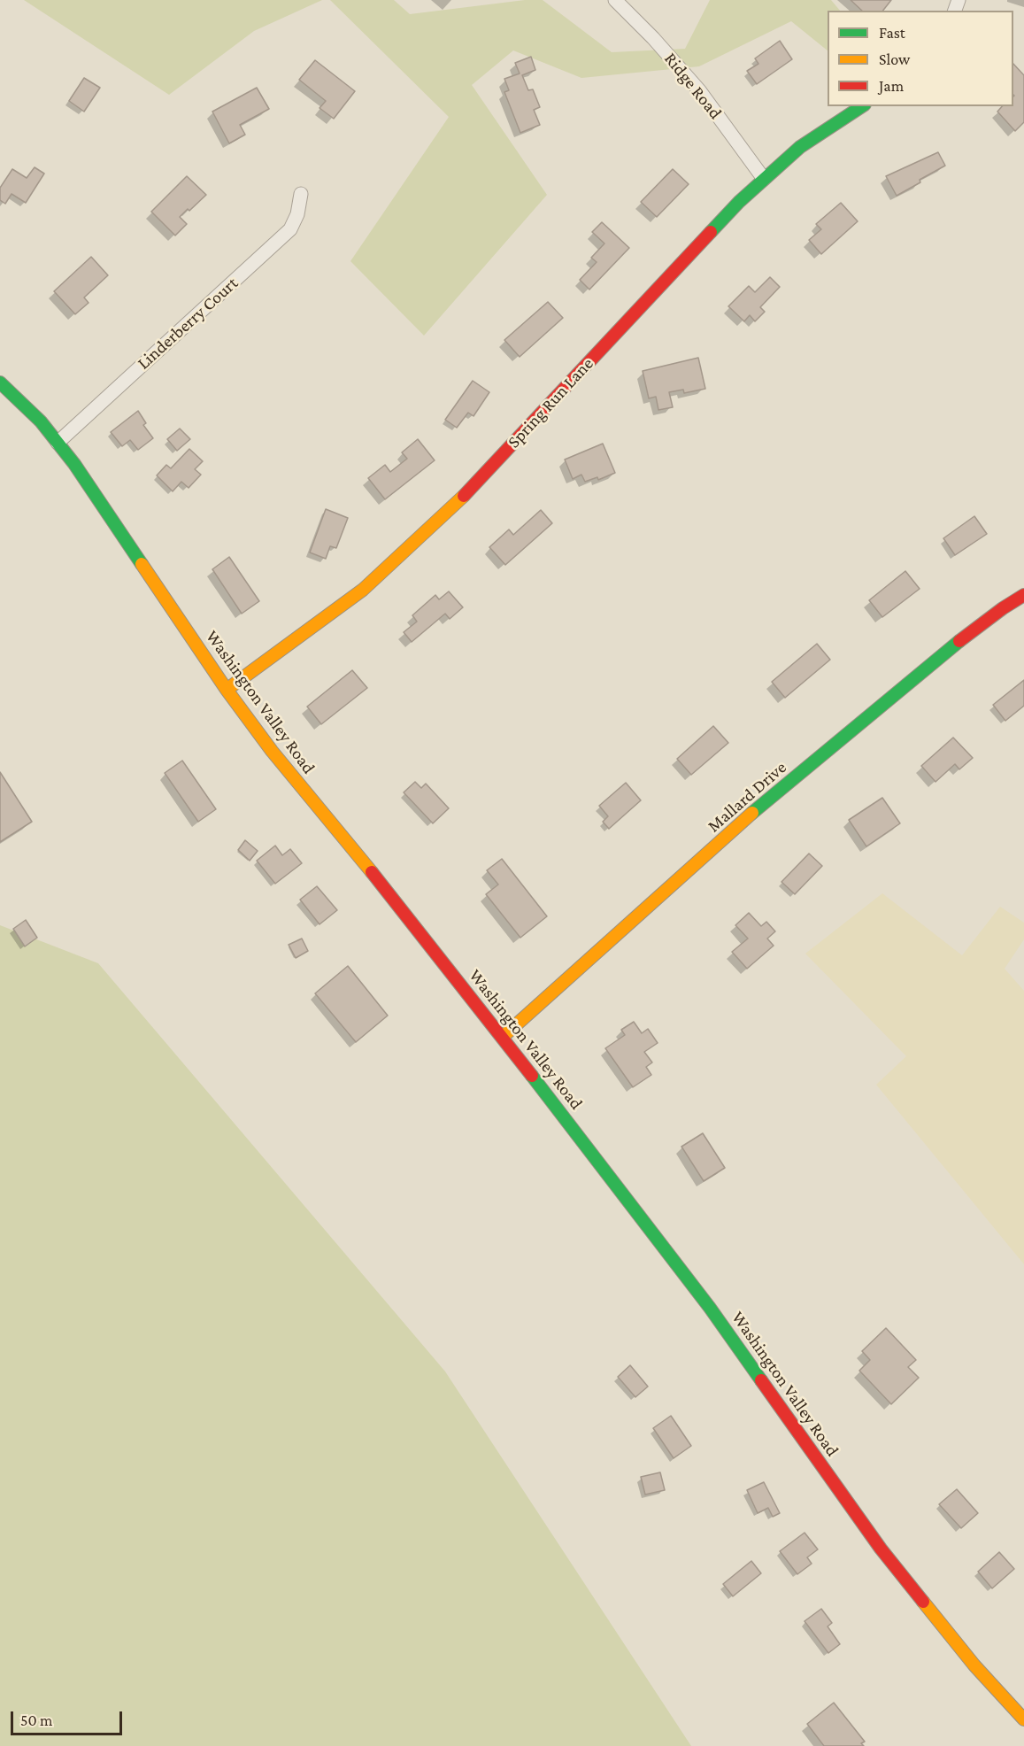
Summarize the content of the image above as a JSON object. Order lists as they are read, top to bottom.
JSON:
{
  "streets": {
    "street": [
      "Ridge Road",
      "Linderberry Court",
      "Spring Run Lane",
      "Washington Valley Road",
      "Mallard Drive"
    ]
  },
  "crossings": [
    ["Ridge Road", "Spring Run Lane"],
    ["Linderberry Court", "Washington Valley Road"],
    ["Spring Run Lane", "Washington Valley Road"],
    ["Washington Valley Road", "Mallard Drive"]
  ],
  "legend": ["Fast", "Slow", "Jam"],
  "scale_bar": "50 m"
}
